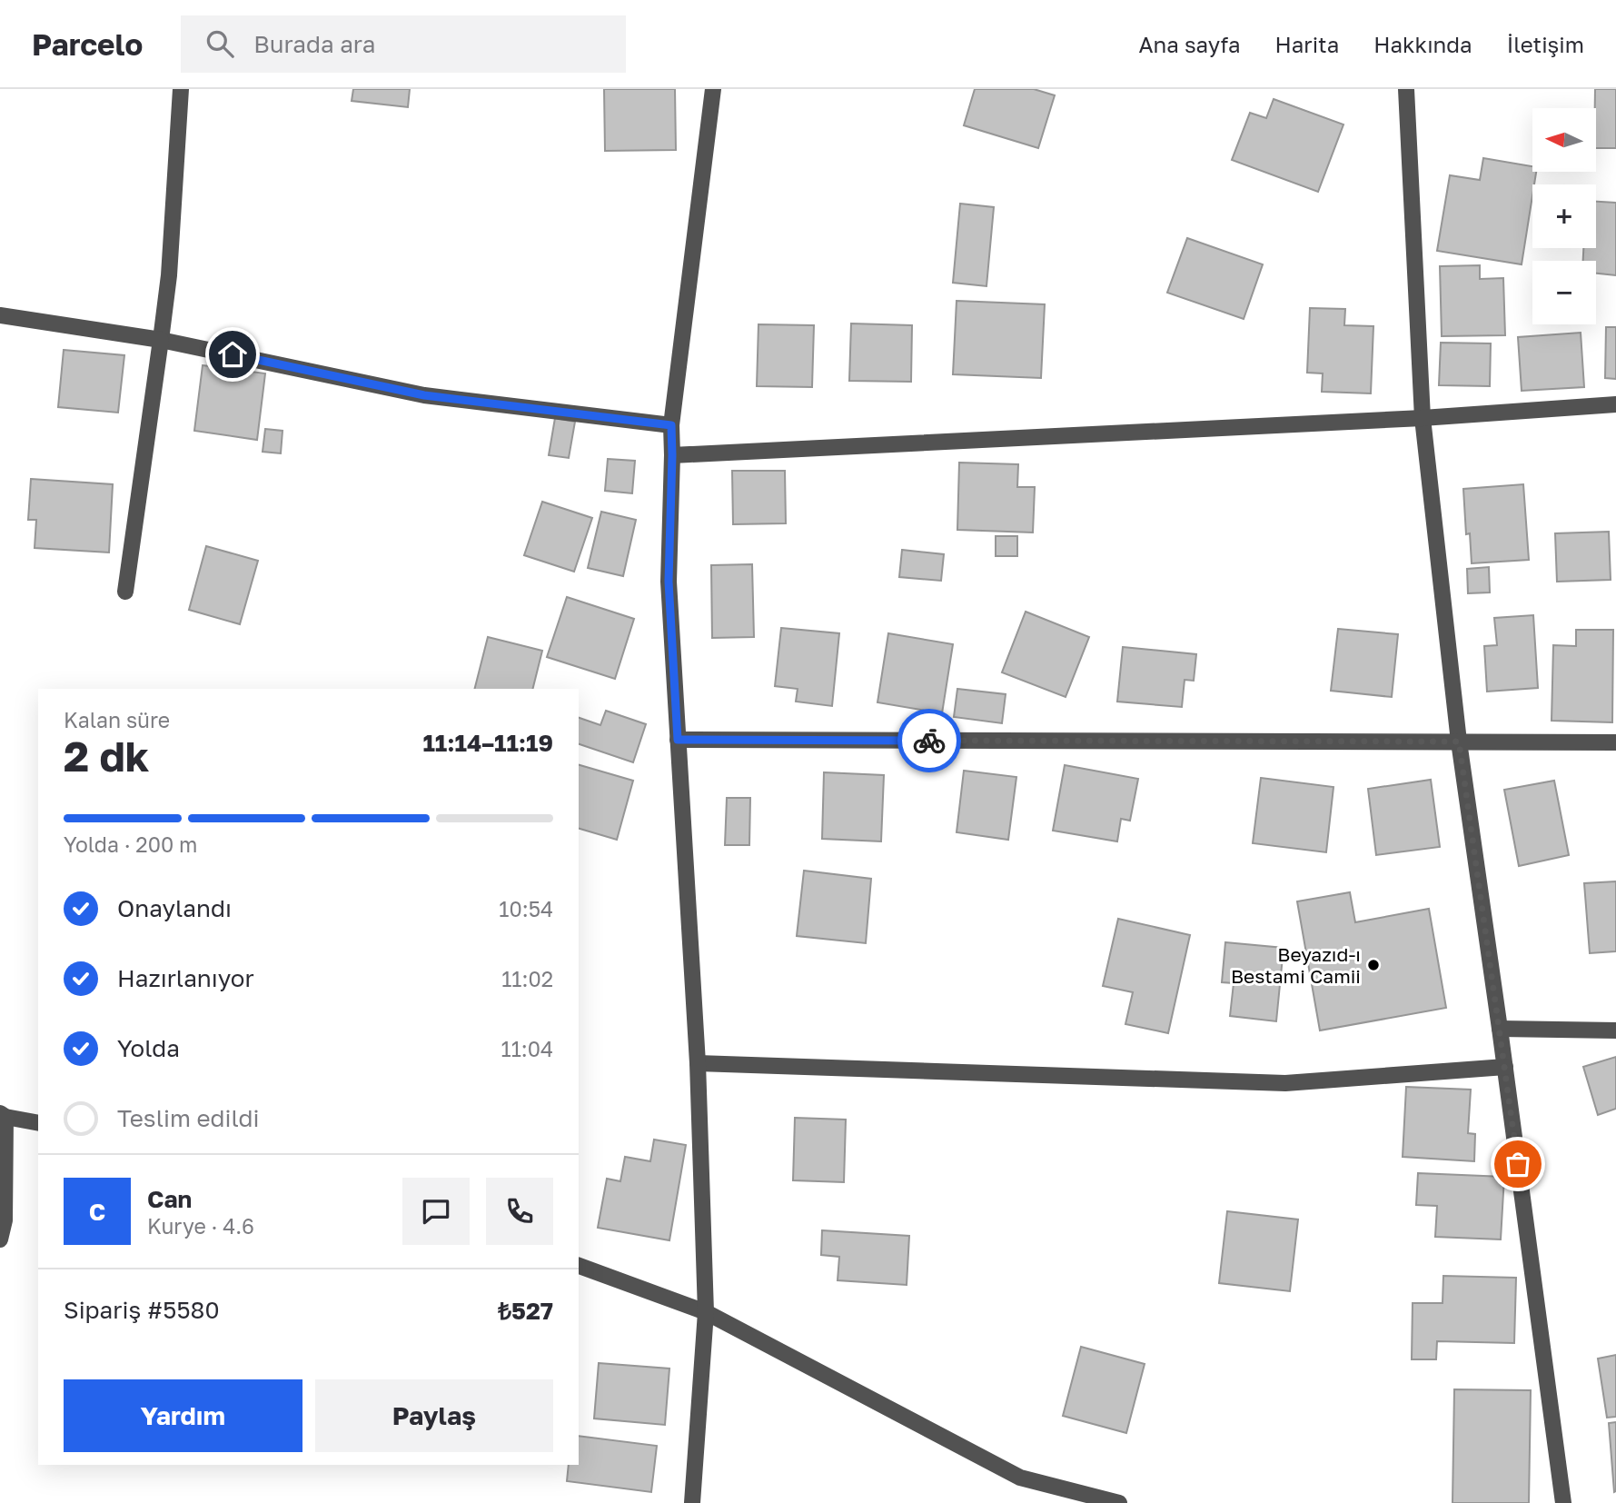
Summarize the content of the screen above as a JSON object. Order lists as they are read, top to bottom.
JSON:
{
  "places": ["Beyazıd-ı Bestami Camii"],
  "north": "left",
  "page": {
    "header": "Parcelo",
    "search": "Burada ara",
    "nav": [
      "Ana sayfa",
      "Harita",
      "Hakkında",
      "İletişim"
    ],
    "map_buttons": ["+", "−"],
    "heading": ["2 dk", "Kalan süre", "11:14–11:19"],
    "panel": [
      "Can",
      "Kurye · 4.6",
      "Sipariş #5580",
      "₺527"
    ],
    "bar": "Yolda · 200 m",
    "list": [
      ["Onaylandı", "10:54"],
      ["Hazırlanıyor", "11:02"],
      ["Yolda", "11:04"],
      "Teslim edildi"
    ],
    "round": "C",
    "buttons": ["Yardım", "Paylaş"]
  }
}
